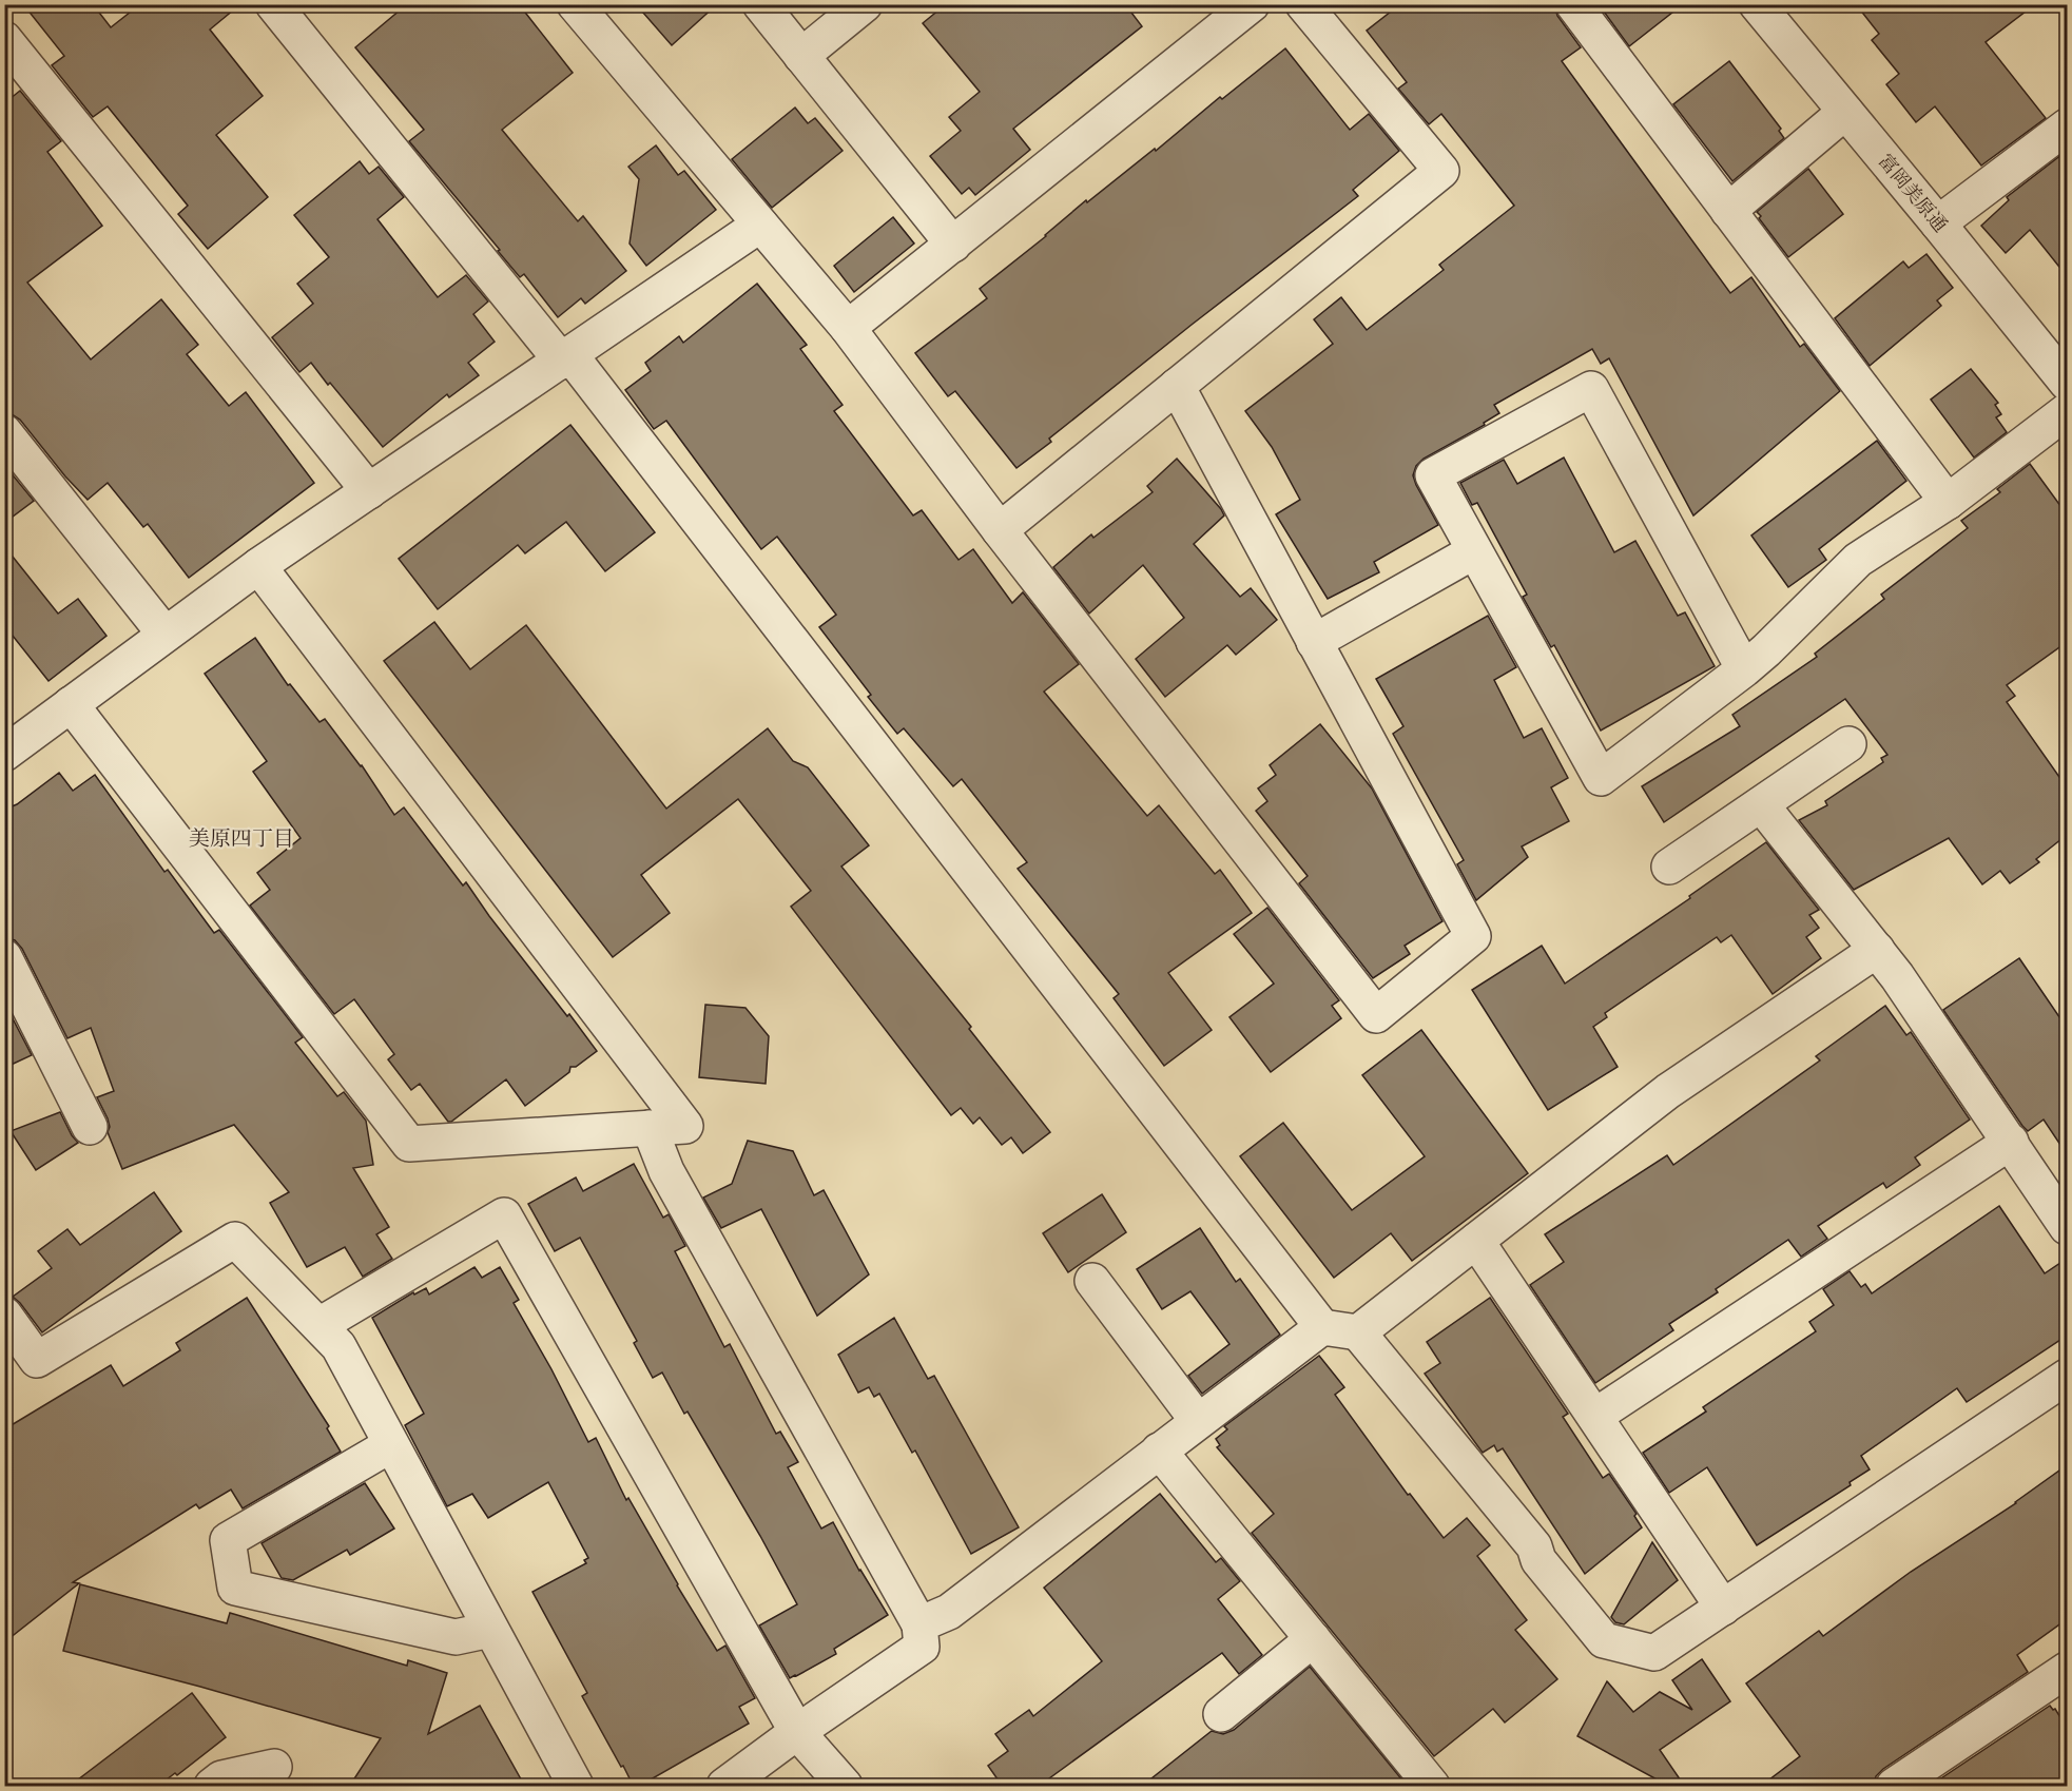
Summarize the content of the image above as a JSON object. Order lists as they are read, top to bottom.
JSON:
{
  "streets": {
    "street": ["富岡美原通"]
  },
  "districts": ["美原四丁目"]
}
